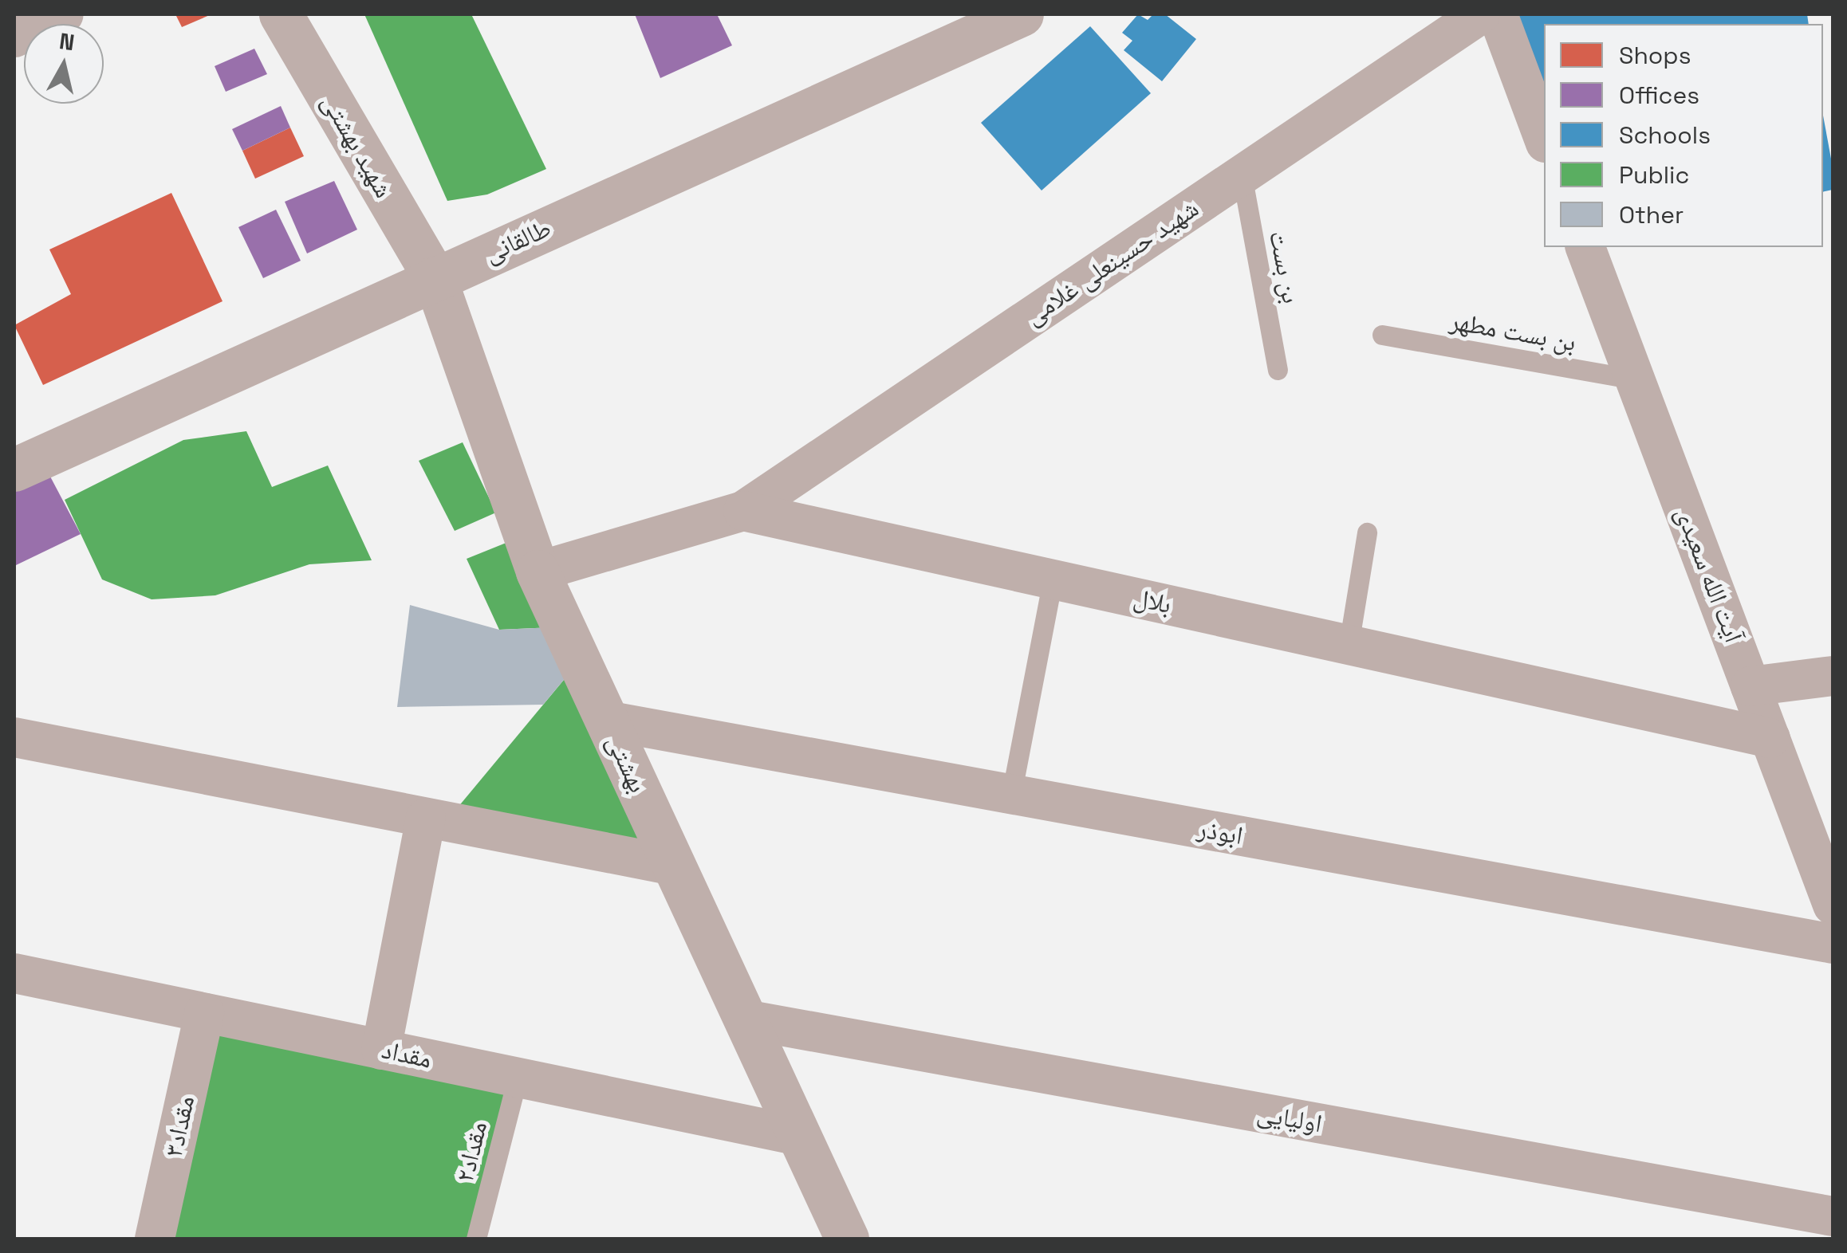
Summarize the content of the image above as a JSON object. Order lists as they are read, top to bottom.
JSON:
{
  "streets": {
    "street": [
      "شهید بهشتی",
      "طالقانی",
      "شهید حسینعلی غلامی",
      "آیت الله سعیدی",
      "بلال",
      "بهشتی",
      "ابوذر",
      "مقداد",
      "اولیایی",
      "مقداد۳"
    ],
    "lane": ["بن بست", "بن بست مطهر", "مقداد۲"]
  },
  "crossings": [
    ["شهید بهشتی", "طالقانی"],
    ["شهید بهشتی", "بهشتی"],
    ["طالقانی", "بهشتی"],
    ["شهید حسینعلی غلامی", "بن بست"],
    ["شهید حسینعلی غلامی", "بلال"],
    ["بن بست مطهر", "آیت الله سعیدی"],
    ["آیت الله سعیدی", "بلال"],
    ["بلال", "بهشتی"],
    ["بهشتی", "ابوذر"],
    ["بهشتی", "مقداد"],
    ["بهشتی", "اولیایی"],
    ["مقداد", "مقداد۳"],
    ["مقداد", "مقداد۲"]
  ],
  "legend": [
    "Shops",
    "Offices",
    "Schools",
    "Public",
    "Other"
  ],
  "north": "top"
}
